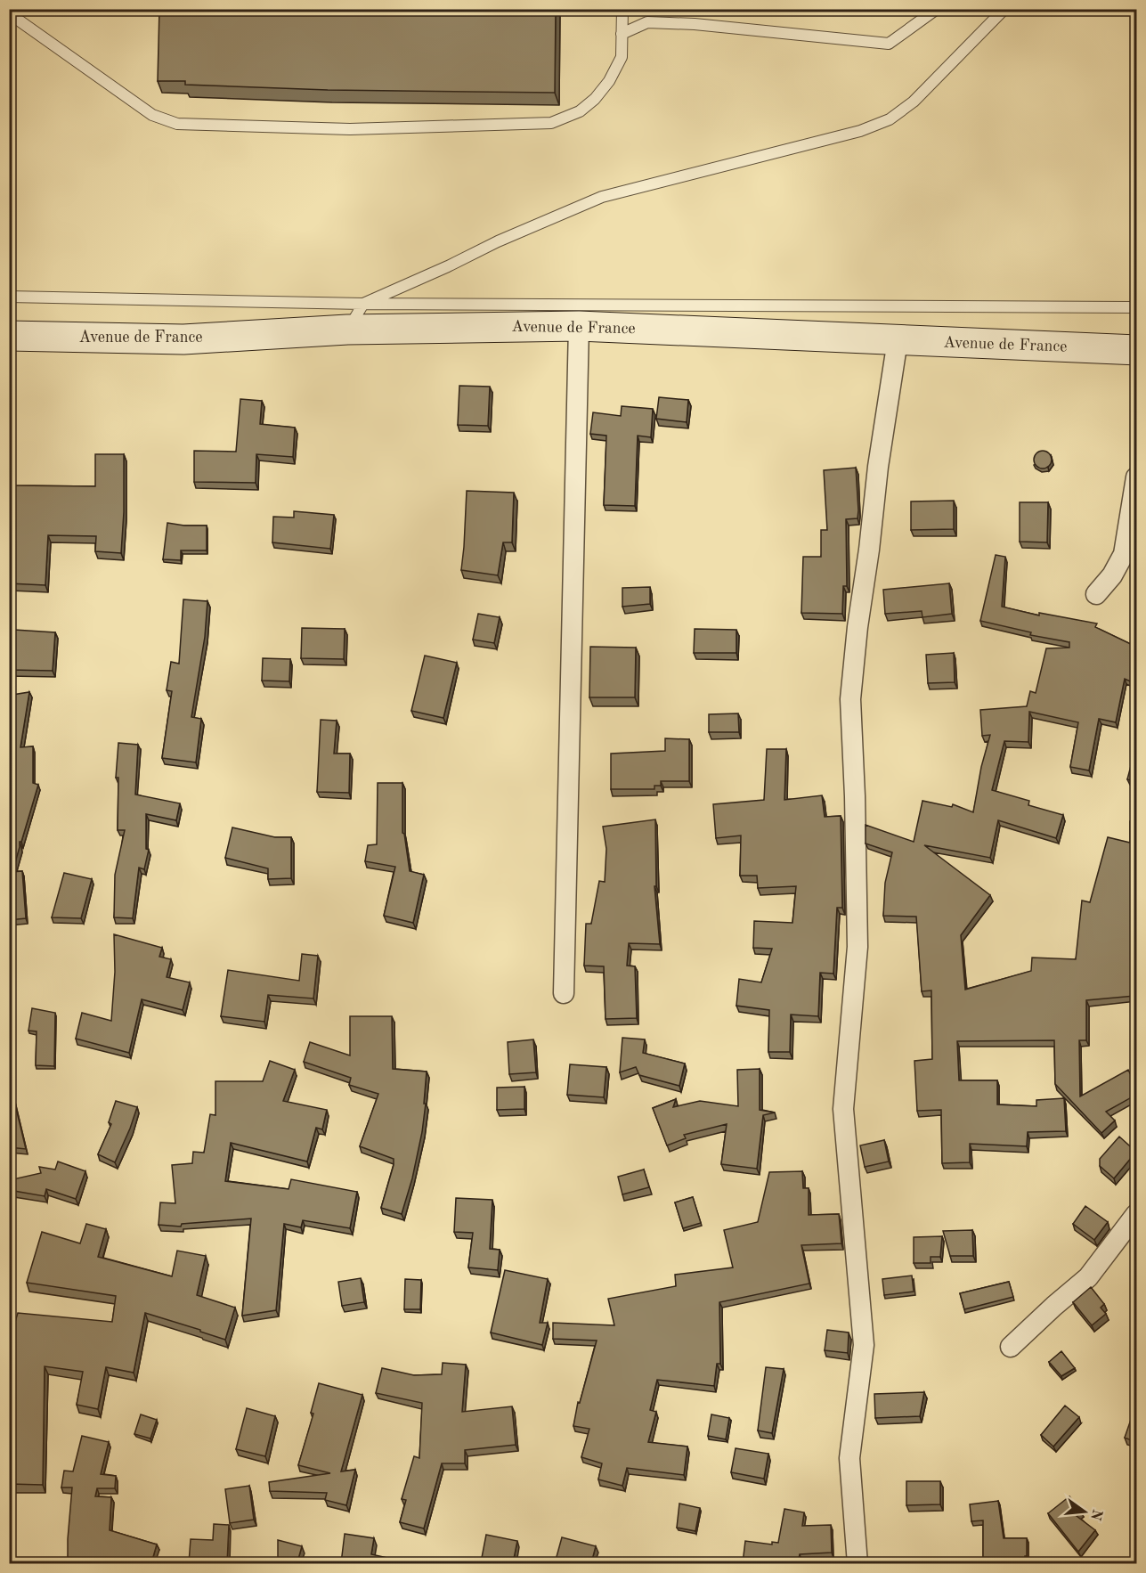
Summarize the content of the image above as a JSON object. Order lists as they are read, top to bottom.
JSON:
{
  "streets": {
    "street": ["Avenue de France"]
  },
  "north": "right"
}
